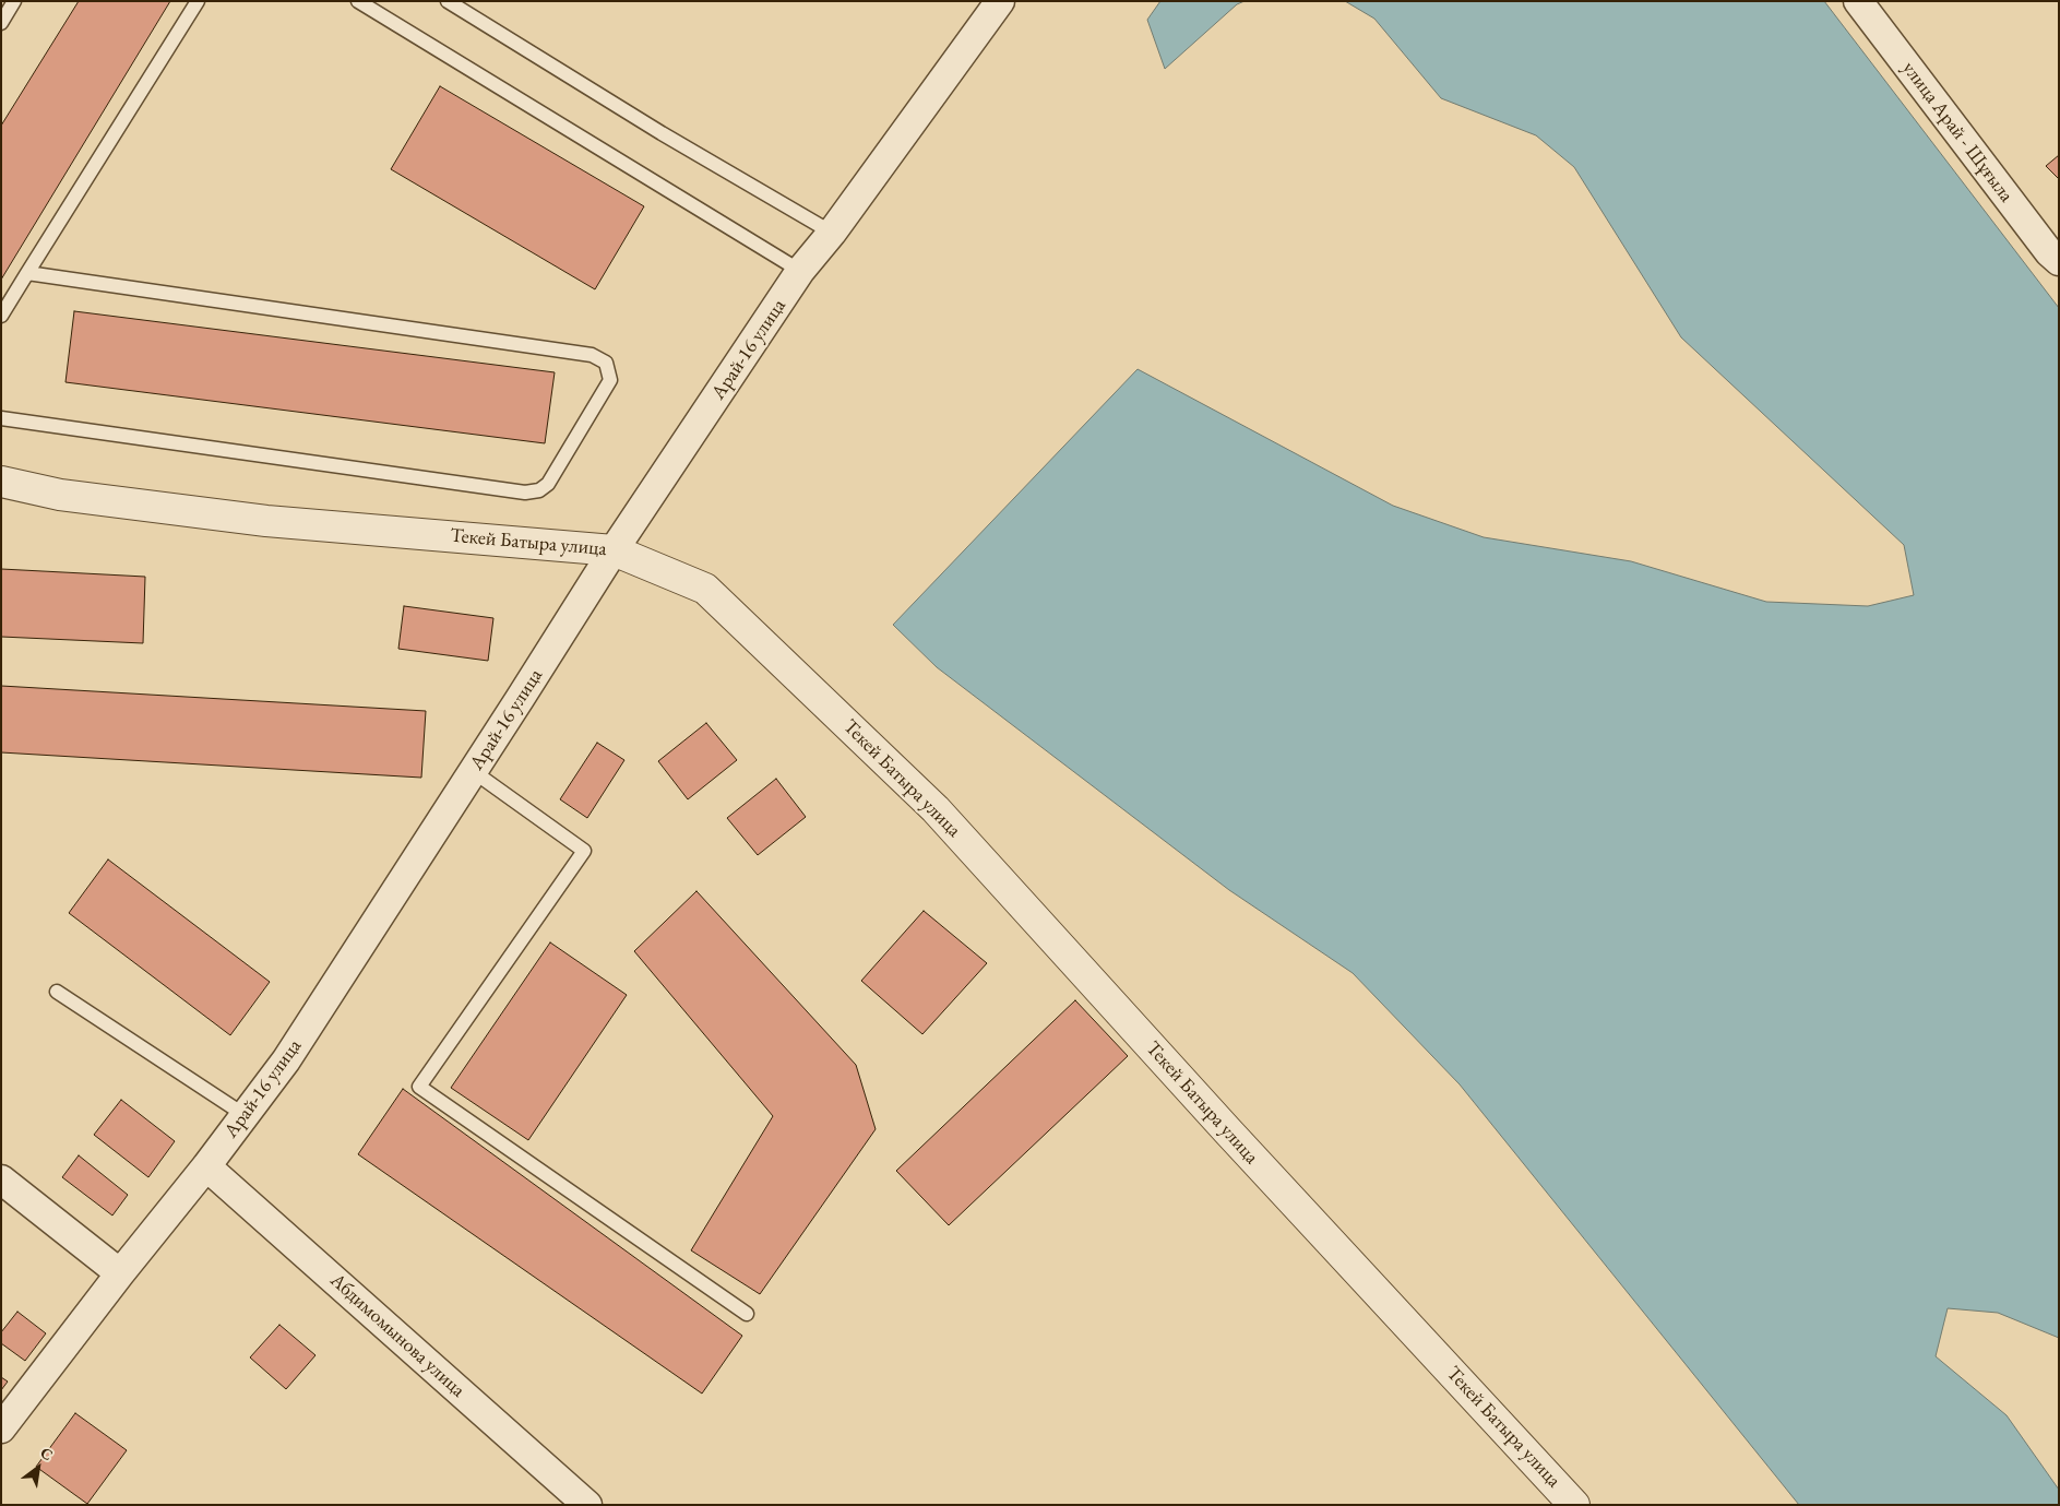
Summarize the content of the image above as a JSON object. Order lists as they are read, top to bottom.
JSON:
{
  "streets": {
    "street": [
      "улица Арай - Шұғыла",
      "Арай-16 улица",
      "Текей Батыра улица",
      "Абдимомынова улица"
    ]
  },
  "crossings": [
    ["Арай-16 улица", "Текей Батыра улица"],
    ["Арай-16 улица", "Абдимомынова улица"]
  ],
  "north": "top right"
}
